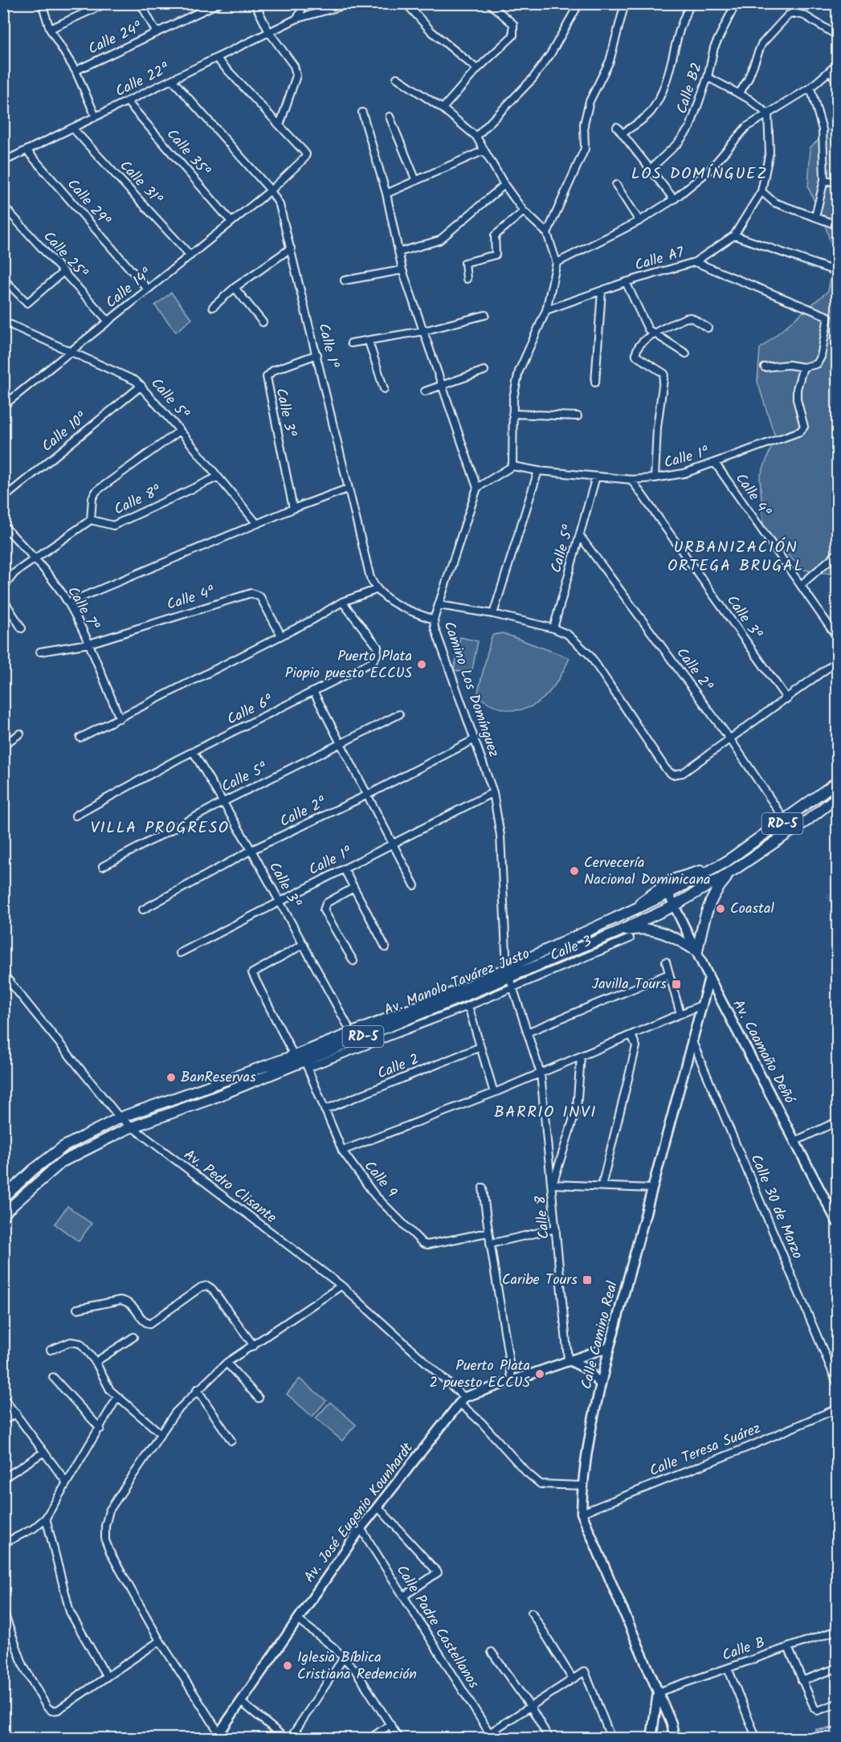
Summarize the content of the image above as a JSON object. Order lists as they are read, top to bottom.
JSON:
{
  "streets": {
    "main road": ["RD-5", "Av. Manolo Tavárez Justo"],
    "street": [
      "Calle 24ª",
      "Calle 22ª",
      "Calle B2",
      "Calle 35ª",
      "Calle 31ª",
      "Calle 29ª",
      "Calle 25ª",
      "Calle A7",
      "Calle 14ª",
      "Calle 1ª",
      "Calle 5ª",
      "Calle 3ª",
      "Calle 10ª",
      "Calle 4ª",
      "Calle 8ª",
      "Calle 7ª",
      "Calle 2ª",
      "Camino Los Domínguez",
      "Calle 6ª",
      "Calle 3",
      "Av. Caamaño Deñó",
      "Calle 2",
      "Calle 9",
      "Av. Pedro Clisante",
      "Calle 30 de Marzo",
      "Calle 8",
      "Calle Camino Real",
      "Calle Teresa Suárez",
      "Av. José Eugenio Kounhardt",
      "Calle Padre Castellanos",
      "Calle B"
    ]
  },
  "crossings": [
    ["Calle 22ª", "Calle 35ª"],
    ["Calle 22ª", "Calle 31ª"],
    ["Calle 22ª", "Calle 29ª"],
    ["Calle 22ª", "Calle 1ª"],
    ["Calle 35ª", "Calle 14ª"],
    ["Calle 31ª", "Calle 14ª"],
    ["Calle 29ª", "Calle 14ª"],
    ["Calle 25ª", "Calle 14ª"],
    ["Calle 14ª", "Calle 1ª"],
    ["Calle 14ª", "Calle 5ª"],
    ["Calle 1ª", "Calle 5ª"],
    ["Calle 1ª", "Calle 3ª"],
    ["Calle 1ª", "Calle 4ª"],
    ["Calle 1ª", "Camino Los Domínguez"],
    ["Calle 5ª", "Calle 3ª"],
    ["Calle 5ª", "Calle 10ª"],
    ["Calle 5ª", "Calle 8ª"],
    ["Calle 5ª", "Calle 2ª"],
    ["Calle 3ª", "Calle 2ª"],
    ["Calle 3ª", "Calle 6ª"],
    ["Calle 3ª", "Av. Manolo Tavárez Justo"],
    ["Calle 4ª", "Calle 7ª"],
    ["Calle 2ª", "Camino Los Domínguez"],
    ["Calle 2ª", "Av. Manolo Tavárez Justo"],
    ["Camino Los Domínguez", "Calle 3"],
    ["Camino Los Domínguez", "Av. Manolo Tavárez Justo"],
    ["Camino Los Domínguez", "Calle 8"],
    ["Calle 3", "Av. Manolo Tavárez Justo"],
    ["Calle 3", "Calle 9"],
    ["Av. Manolo Tavárez Justo", "Av. Caamaño Deñó"],
    ["Av. Manolo Tavárez Justo", "Calle 9"],
    ["Av. Manolo Tavárez Justo", "Av. Pedro Clisante"],
    ["Av. Caamaño Deñó", "Calle Camino Real"],
    ["Calle 2", "Calle 9"],
    ["Av. Pedro Clisante", "Calle Camino Real"],
    ["Av. Pedro Clisante", "Av. José Eugenio Kounhardt"],
    ["Calle 30 de Marzo", "Calle Camino Real"],
    ["Calle Camino Real", "Calle Teresa Suárez"],
    ["Calle Camino Real", "Calle B"],
    ["Av. José Eugenio Kounhardt", "Calle Padre Castellanos"]
  ],
  "districts": [
    "LOS DOMÍNGUEZ",
    "URBANIZACIÓN ORTEGA BRUGAL",
    "VILLA PROGRESO",
    "BARRIO INVI"
  ],
  "places": {
    "other": [
      "Puerto Plata Piopio puesto ECCUS",
      "Cervecería Nacional Dominicana",
      "Coastal",
      "BanReservas",
      "Puerto Plata 2 puesto ECCUS",
      "Iglesia Bíblica Cristiana Redención"
    ],
    "transit": ["Javilla Tours", "Caribe Tours"]
  }
}
